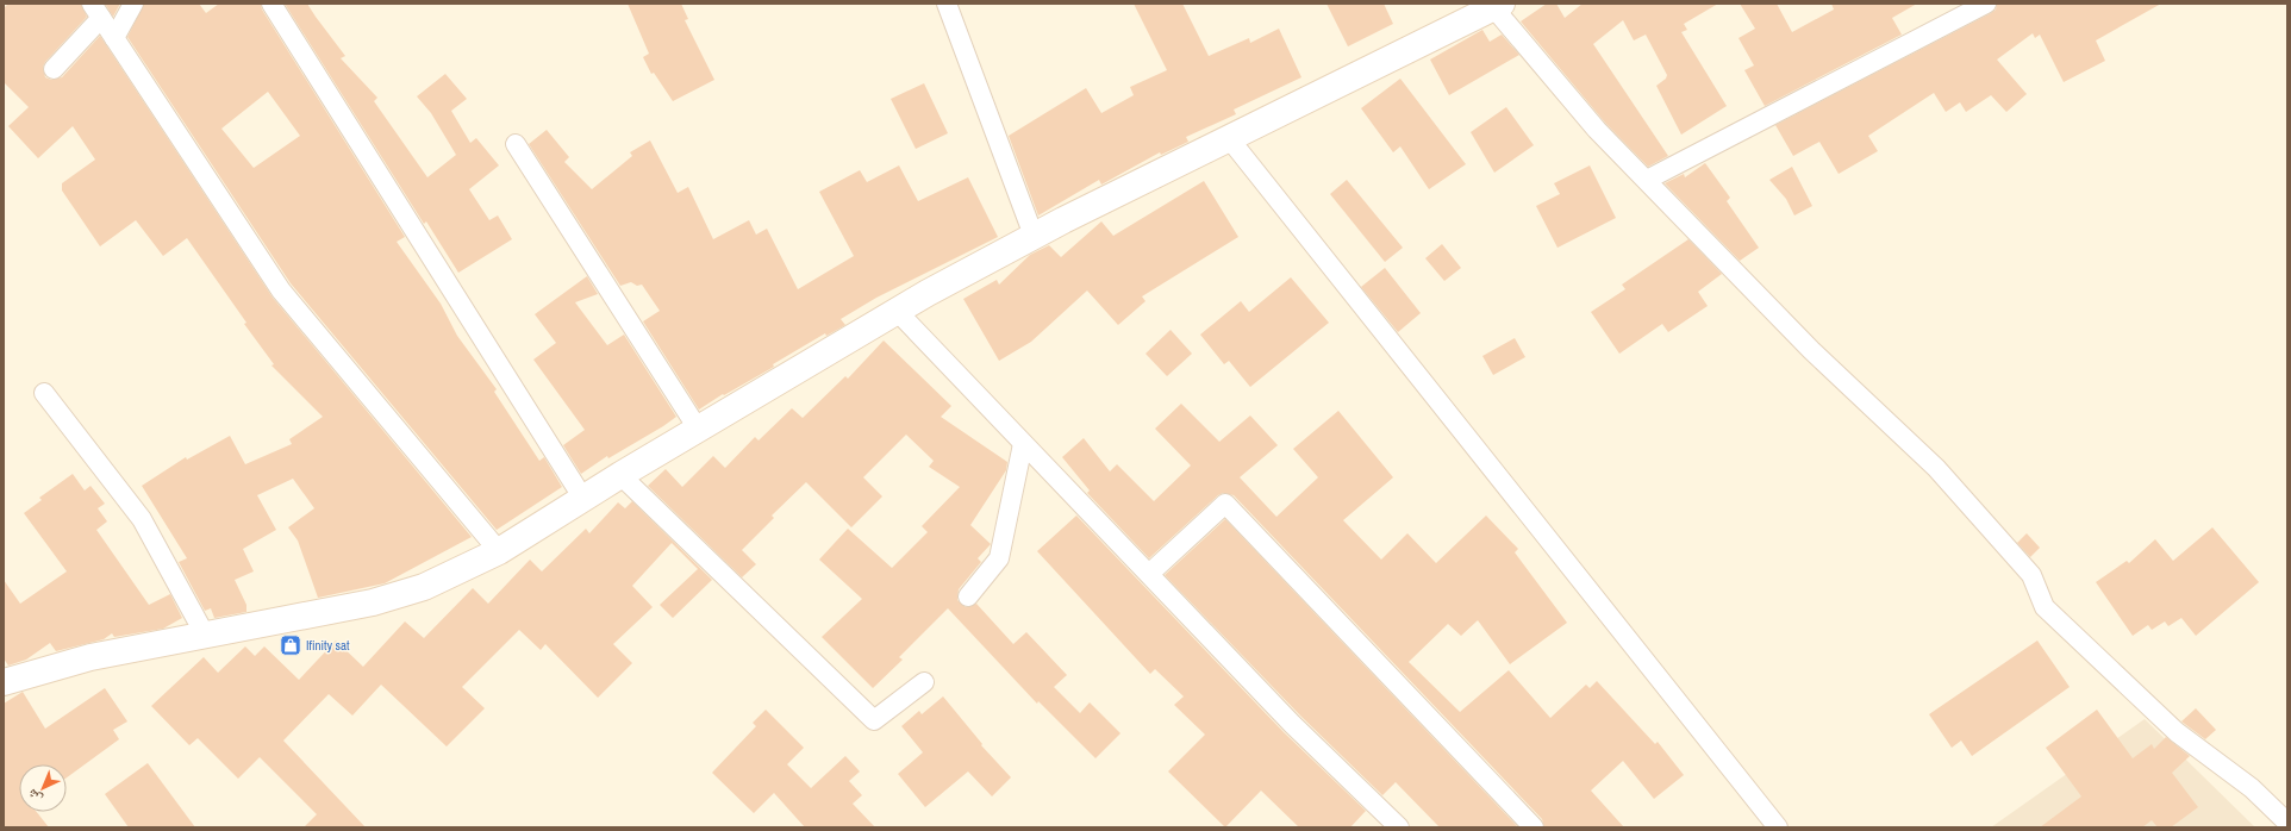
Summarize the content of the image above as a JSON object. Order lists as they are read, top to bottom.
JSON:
{
  "places": {
    "shop": ["Ifinity sat"]
  },
  "north": "bottom left"
}
